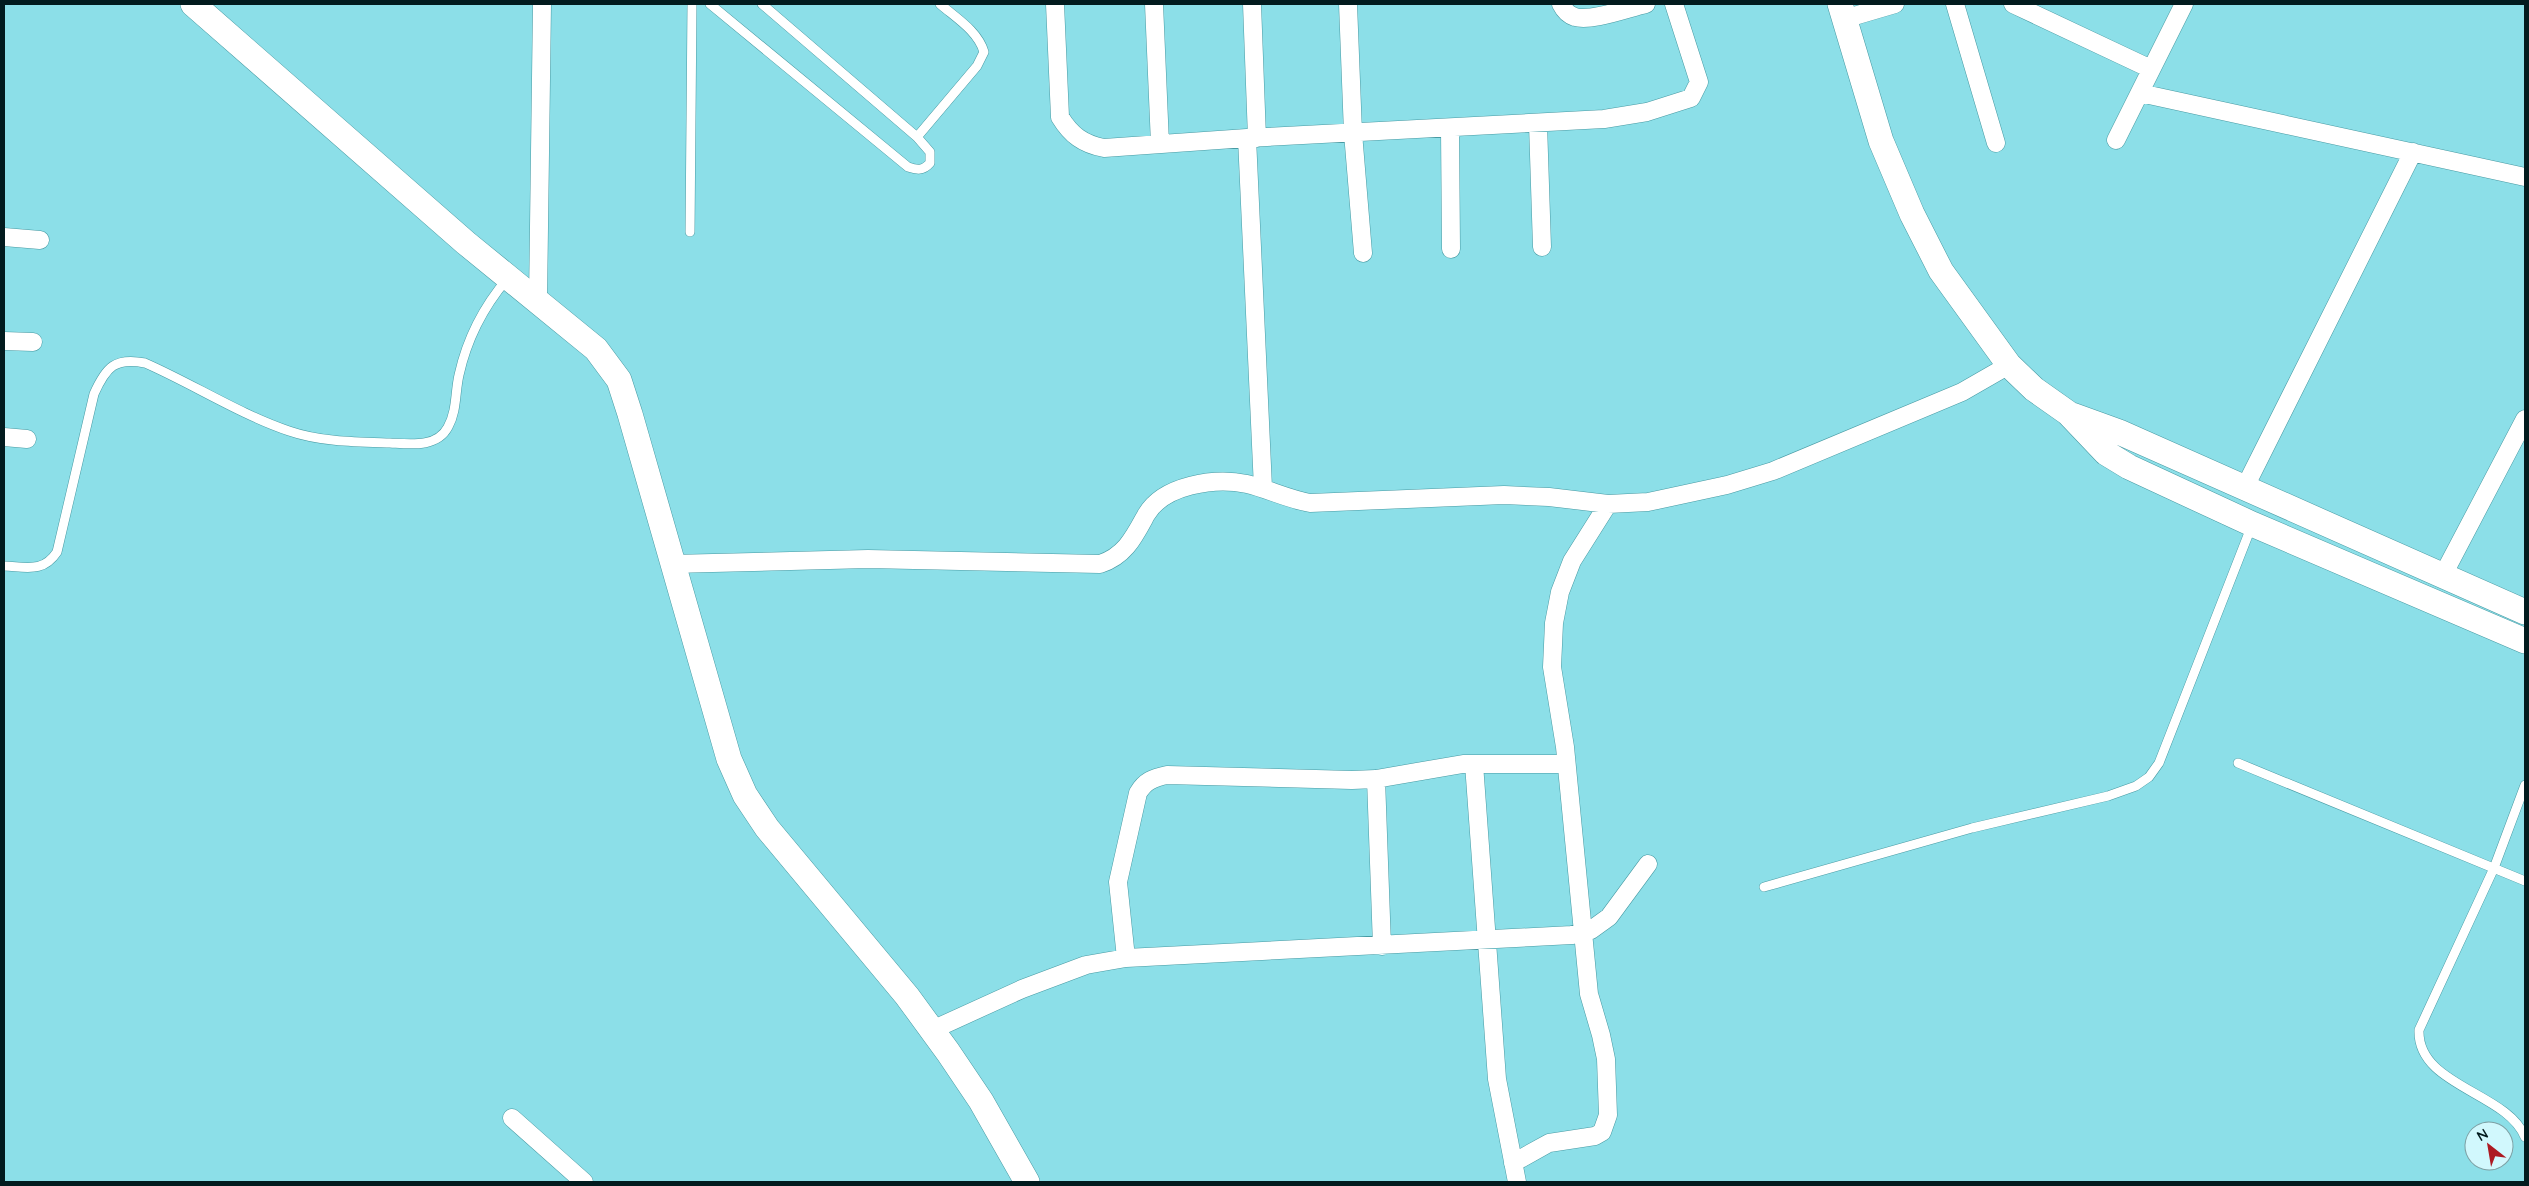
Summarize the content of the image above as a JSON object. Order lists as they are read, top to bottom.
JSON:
{
  "north": "top left"
}
